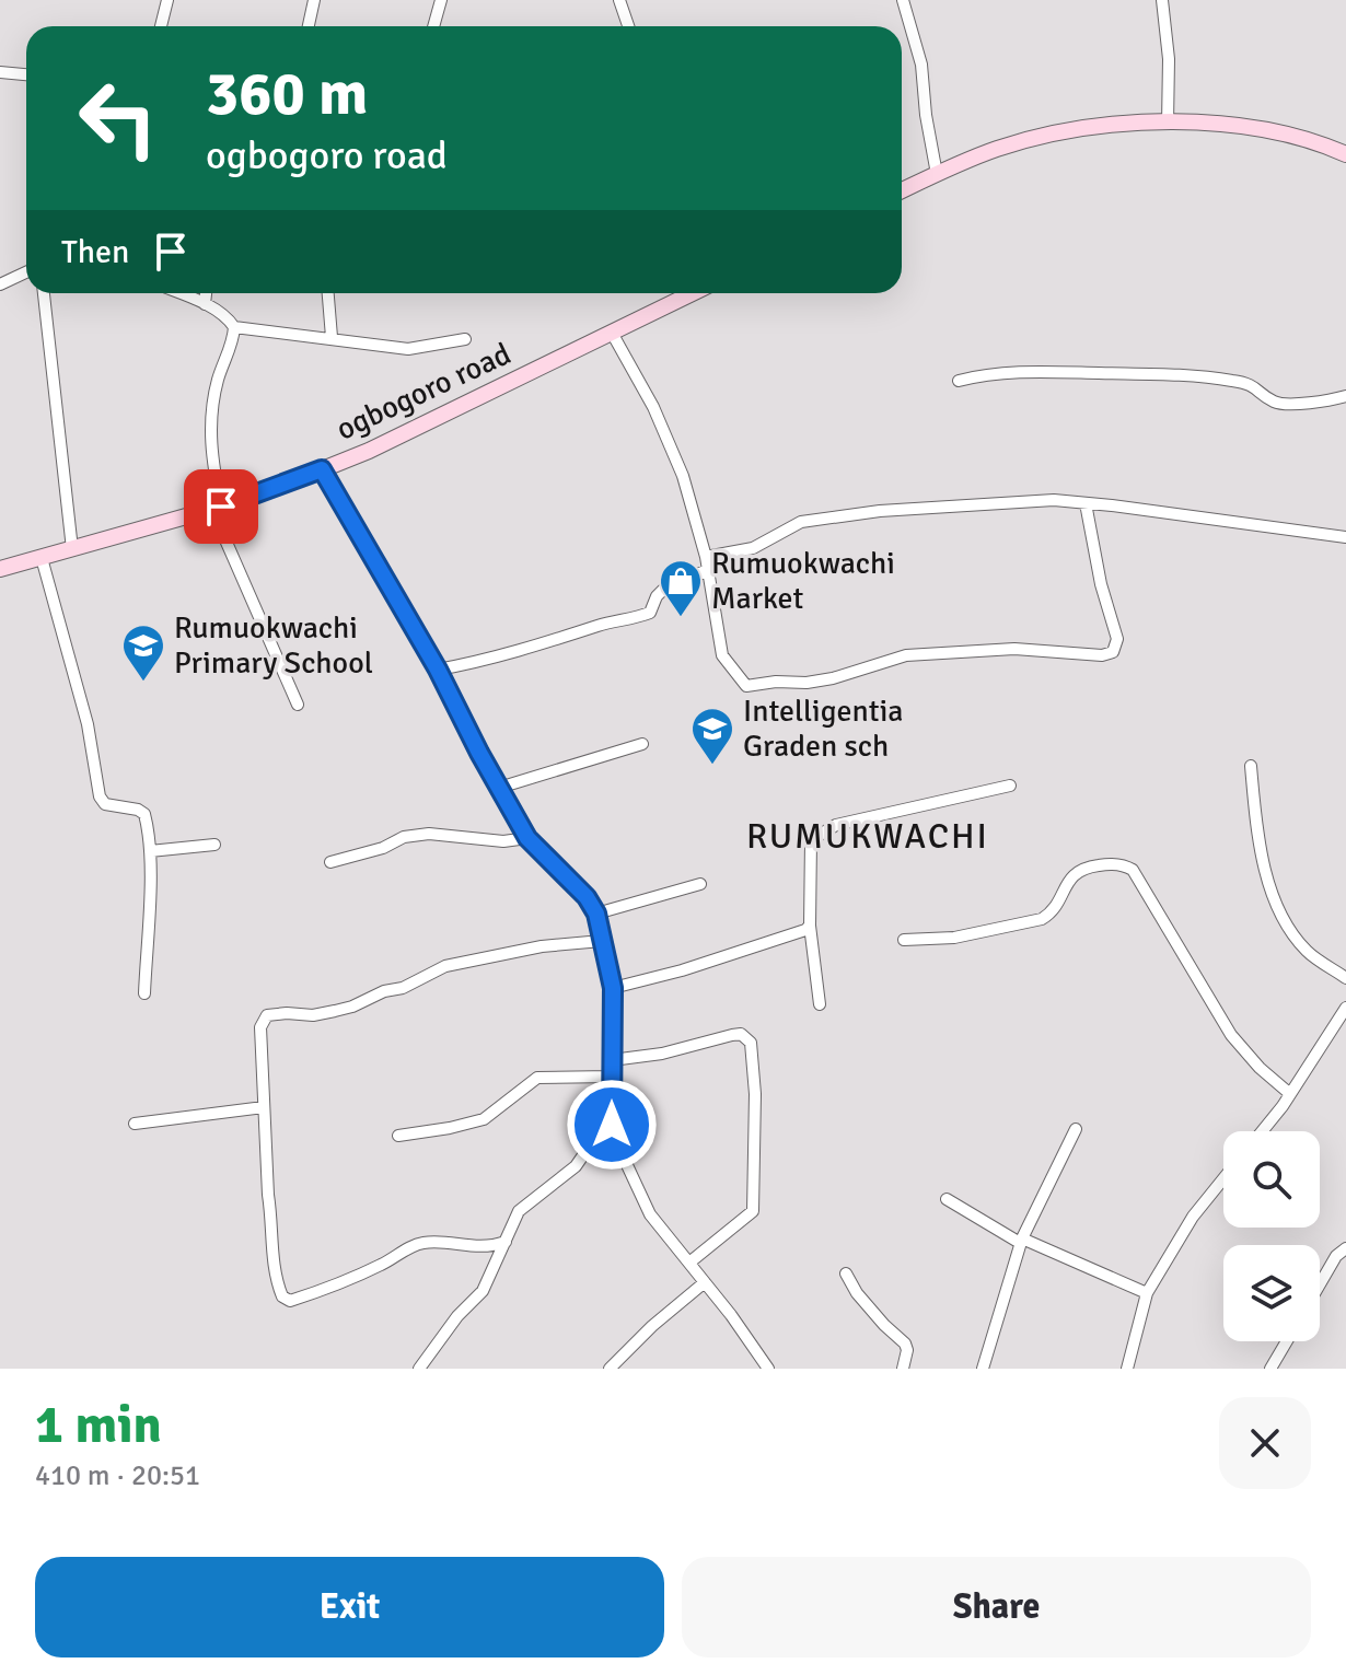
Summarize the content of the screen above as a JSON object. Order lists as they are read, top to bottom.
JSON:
{
  "streets": {
    "street": ["ogbogoro road"]
  },
  "districts": ["RUMUKWACHI"],
  "places": {
    "shop": ["Rumuokwachi Market"],
    "school or university": ["Rumuokwachi Primary School", "Intelligentia Graden sch"]
  },
  "page": {
    "turn": ["360 m", "ogbogoro road"],
    "then": "Then",
    "heading": ["1 min", "410 m · 20:51"],
    "buttons": ["Exit", "Share"]
  }
}
